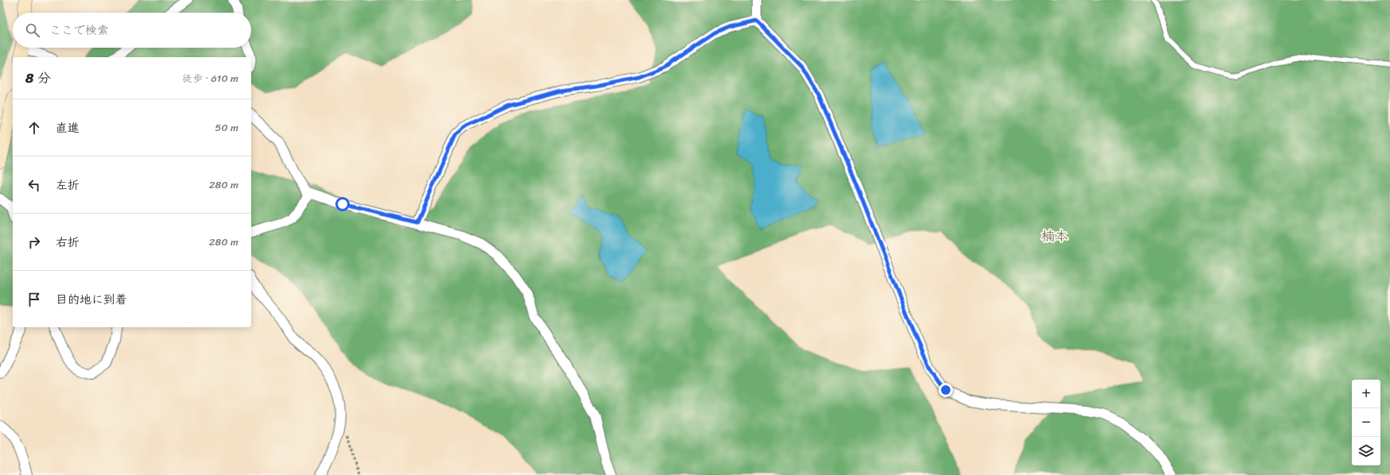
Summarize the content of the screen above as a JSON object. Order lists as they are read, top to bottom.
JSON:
{
  "districts": ["楠本"],
  "page": {
    "search": "ここで検索",
    "heading": ["8 分", "徒歩 · 610 m"],
    "list": [
      ["直進", "50 m"],
      ["左折", "280 m"],
      ["右折", "280 m"],
      "目的地に到着"
    ],
    "map_buttons": ["+", "−"]
  }
}
